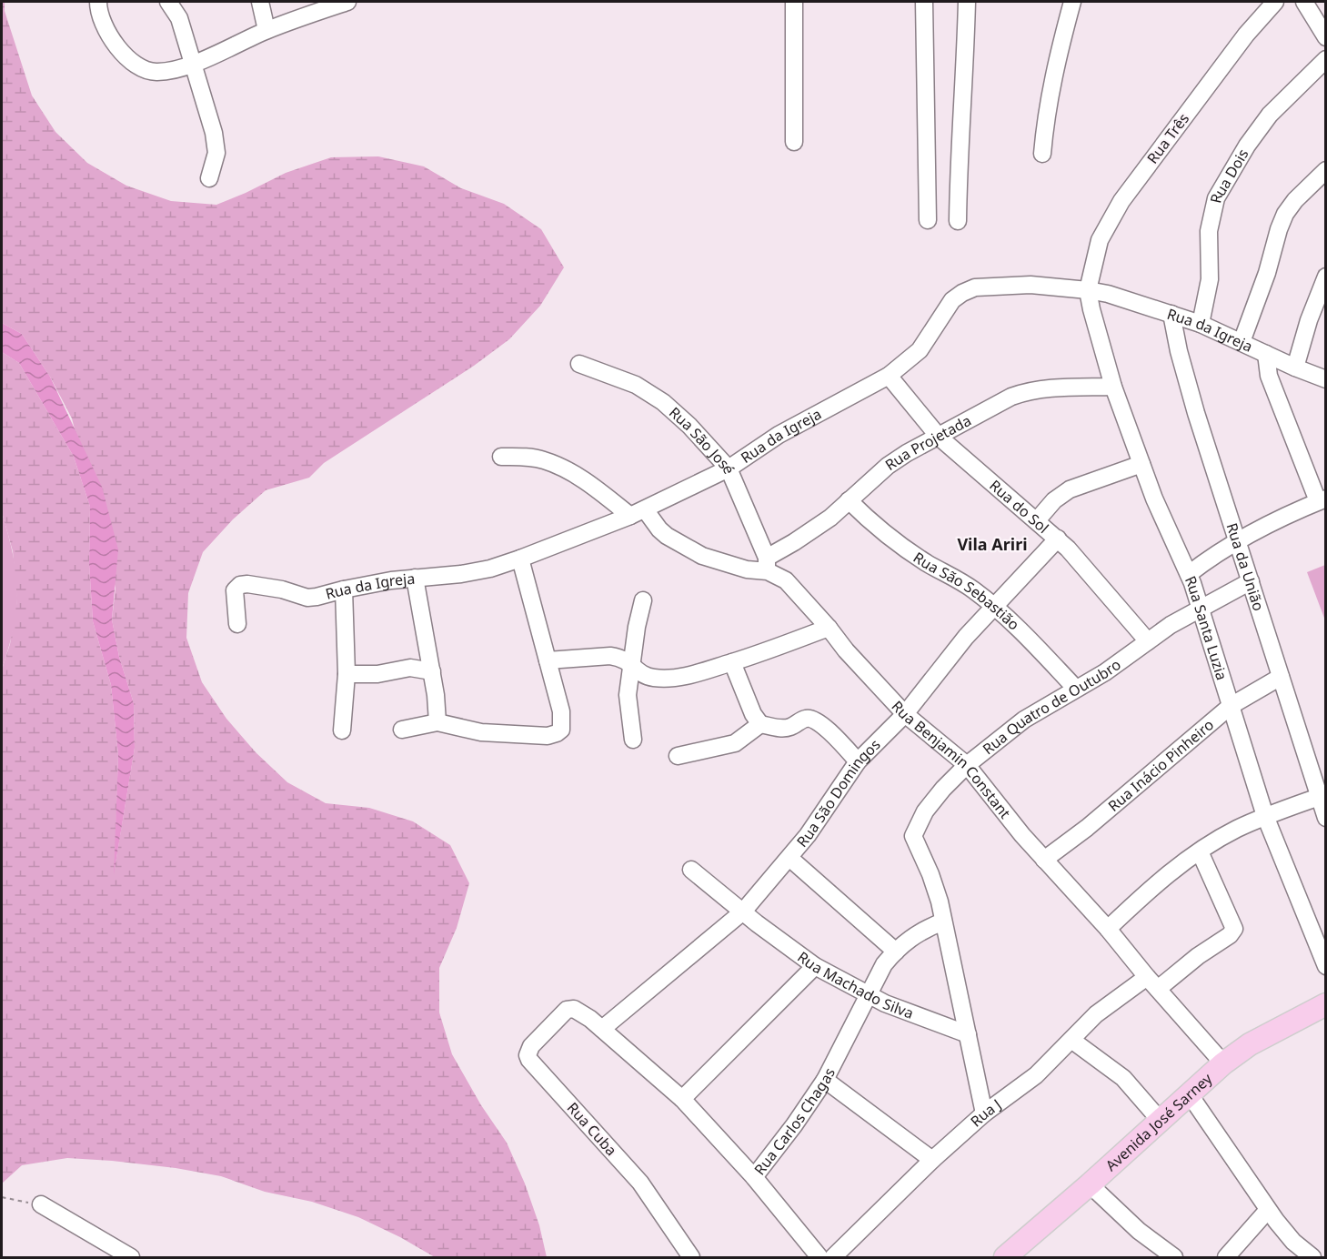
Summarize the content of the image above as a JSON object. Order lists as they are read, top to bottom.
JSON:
{
  "streets": {
    "main road": ["Avenida José Sarney"],
    "street": [
      "Rua Três",
      "Rua Dois",
      "Rua da Igreja",
      "Rua São José",
      "Rua Projetada",
      "Rua do Sol",
      "Rua da União",
      "Rua São Sebastião",
      "Rua Santa Luzia",
      "Rua Quatro de Outubro",
      "Rua Benjamin Constant",
      "Rua Inácio Pinheiro",
      "Rua São Domingos",
      "Rua Machado Silva",
      "Rua J",
      "Rua Carlos Chagas",
      "Rua Cuba"
    ]
  },
  "crossings": [
    ["Rua Três", "Rua da Igreja"],
    ["Rua Três", "Rua Santa Luzia"],
    ["Rua Dois", "Rua da Igreja"],
    ["Rua da Igreja", "Rua São José"],
    ["Rua da Igreja", "Rua do Sol"],
    ["Rua da Igreja", "Rua da União"],
    ["Rua da Igreja", "Rua Santa Luzia"],
    ["Rua da Igreja", "Rua Benjamin Constant"],
    ["Rua São José", "Rua Projetada"],
    ["Rua São José", "Rua Benjamin Constant"],
    ["Rua Projetada", "Rua do Sol"],
    ["Rua Projetada", "Rua São Sebastião"],
    ["Rua Projetada", "Rua Santa Luzia"],
    ["Rua Projetada", "Rua Benjamin Constant"],
    ["Rua do Sol", "Rua Quatro de Outubro"],
    ["Rua do Sol", "Rua São Domingos"],
    ["Rua da União", "Rua Quatro de Outubro"],
    ["Rua da União", "Rua Inácio Pinheiro"],
    ["Rua São Sebastião", "Rua Quatro de Outubro"],
    ["Rua São Sebastião", "Rua São Domingos"],
    ["Rua Santa Luzia", "Rua Quatro de Outubro"],
    ["Rua Santa Luzia", "Rua Inácio Pinheiro"],
    ["Rua Quatro de Outubro", "Rua Benjamin Constant"],
    ["Rua Quatro de Outubro", "Rua Machado Silva"],
    ["Rua Quatro de Outubro", "Rua Carlos Chagas"],
    ["Rua Benjamin Constant", "Rua Inácio Pinheiro"],
    ["Rua Benjamin Constant", "Rua São Domingos"],
    ["Rua Benjamin Constant", "Rua J"],
    ["Rua Benjamin Constant", "Avenida José Sarney"],
    ["Rua São Domingos", "Rua Machado Silva"],
    ["Rua São Domingos", "Rua Carlos Chagas"],
    ["Rua Machado Silva", "Rua Carlos Chagas"],
    ["Rua Carlos Chagas", "Rua Cuba"]
  ],
  "districts": ["Vila Ariri"]
}
